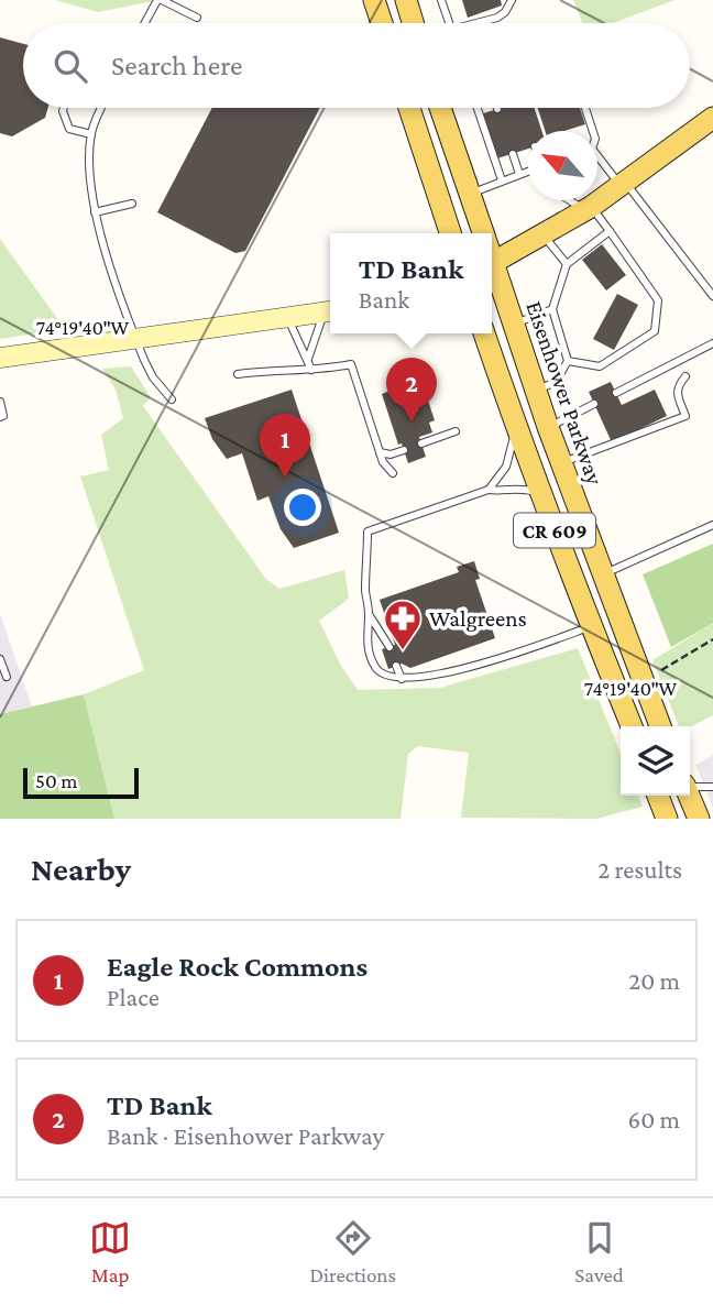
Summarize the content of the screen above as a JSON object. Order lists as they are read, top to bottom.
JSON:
{
  "streets": {
    "main road": ["Eisenhower Parkway", "CR 609"]
  },
  "places": {
    "pharmacy": ["Walgreens"]
  },
  "scale_bar": "50 m",
  "north": "top left",
  "page": {
    "search": "Search here",
    "popup": ["TD Bank", "Bank"],
    "pins": ["2", "1"],
    "scale": "50 m",
    "heading": ["Nearby", "2 results"],
    "list": [
      {
        "mark": "1",
        "name": "Eagle Rock Commons",
        "note": "Place",
        "value": "20 m"
      },
      {
        "mark": "2",
        "name": "TD Bank",
        "note": "Bank · Eisenhower Parkway",
        "value": "60 m"
      }
    ],
    "nav": ["Map", "Directions", "Saved"]
  },
  "coordinates": ["74°19'40\"W"]
}
